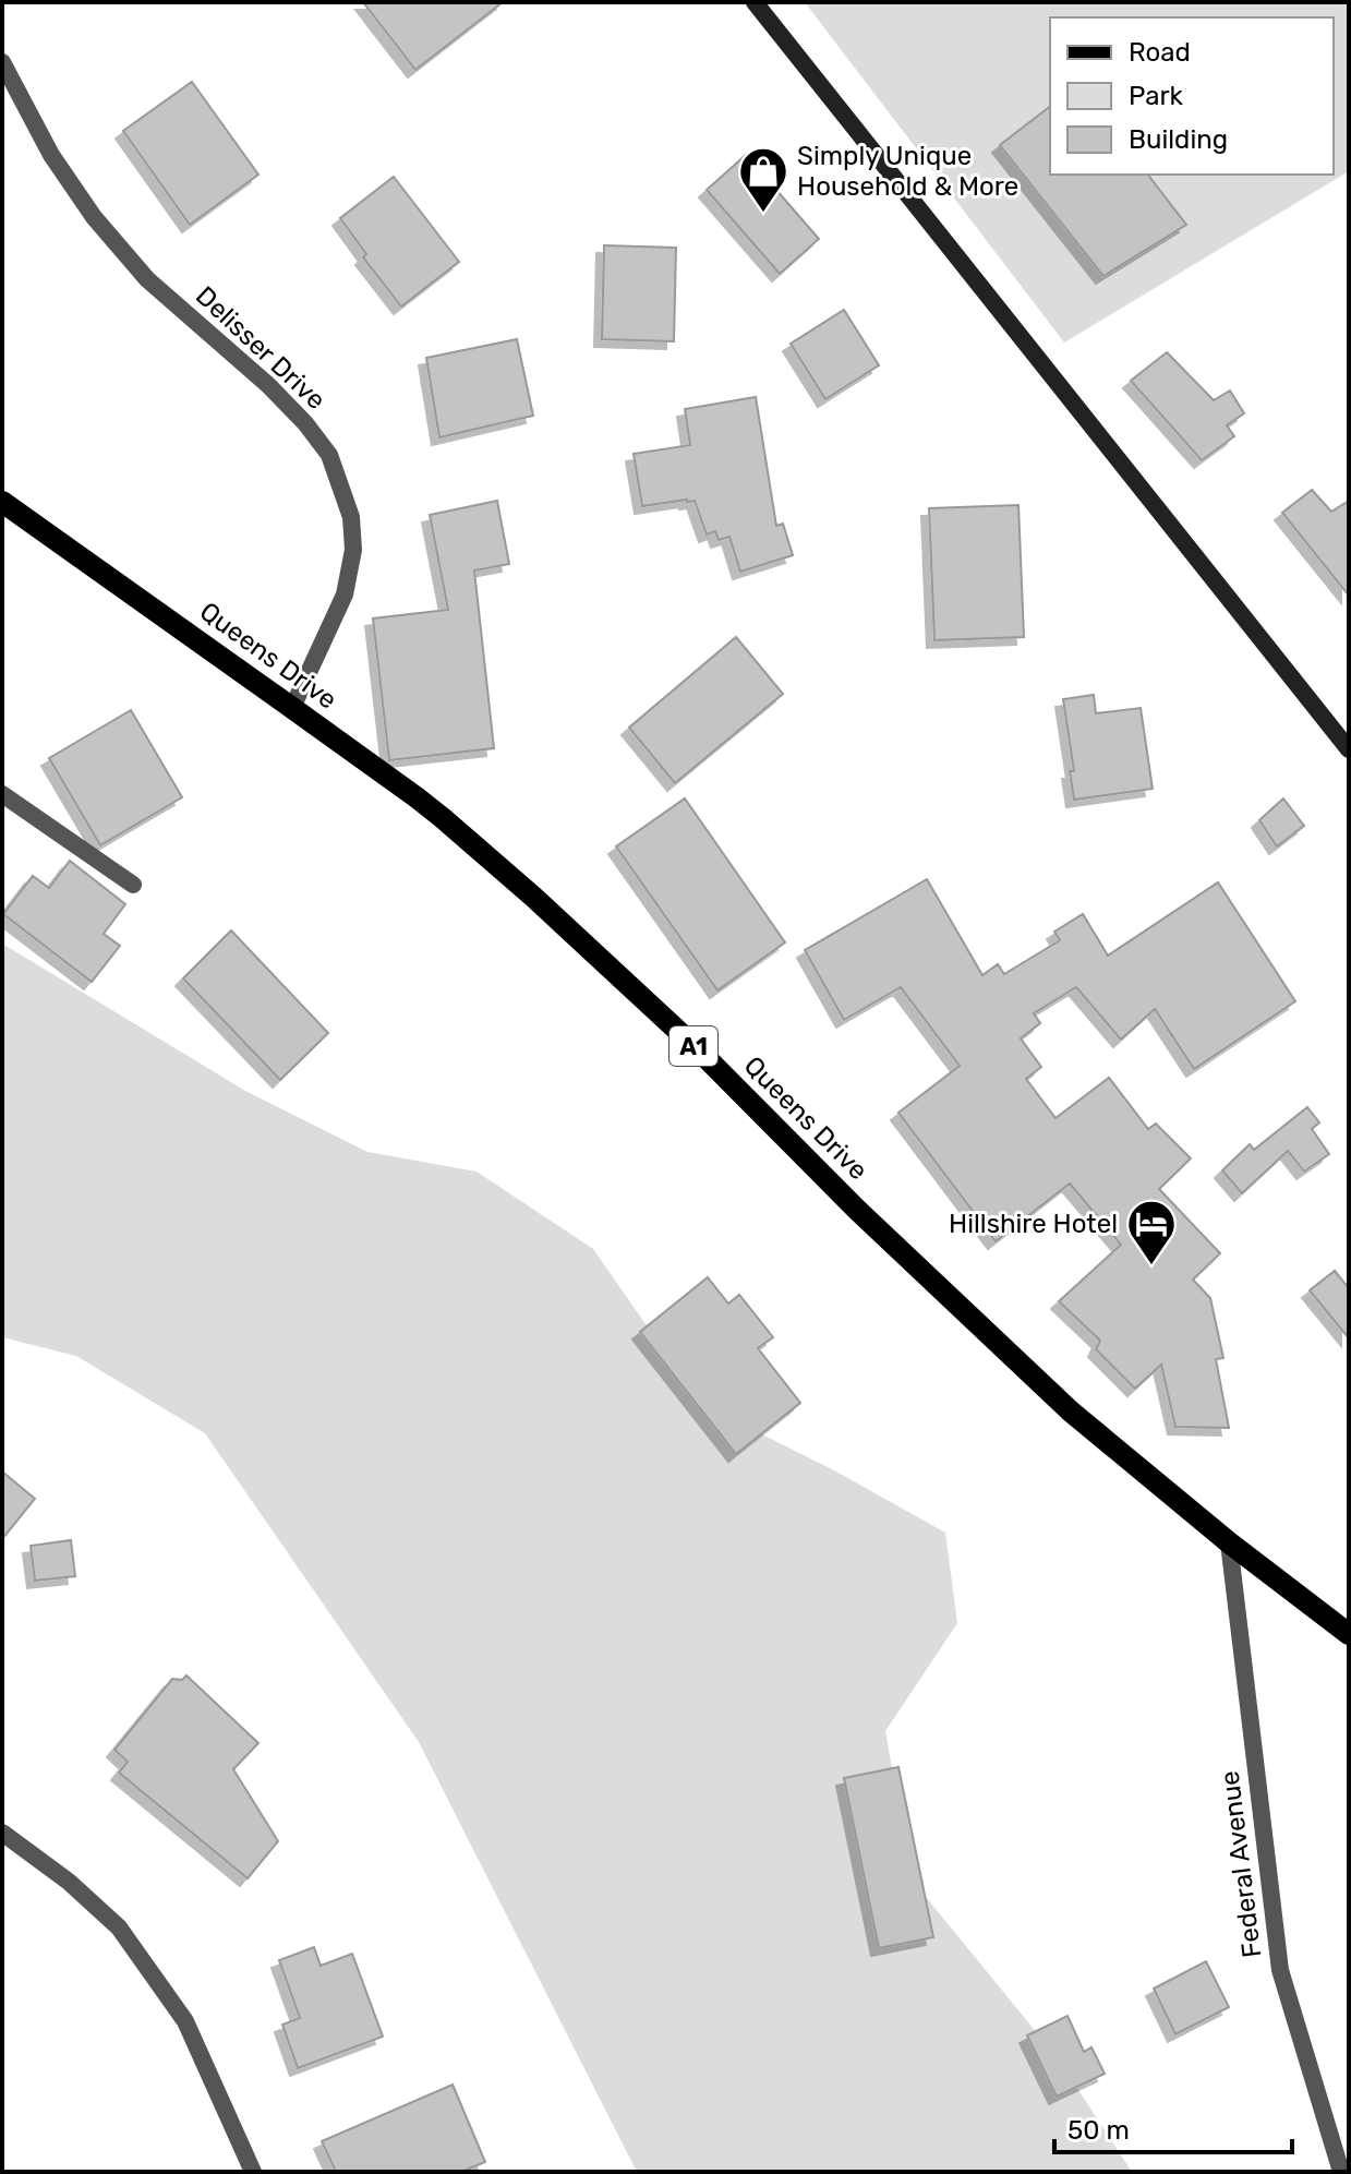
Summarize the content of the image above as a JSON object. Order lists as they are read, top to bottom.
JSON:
{
  "streets": {
    "main road": ["Queens Drive", "A1"],
    "street": ["Delisser Drive", "Federal Avenue"]
  },
  "crossings": [
    ["Delisser Drive", "Queens Drive"],
    ["Queens Drive", "Federal Avenue"]
  ],
  "places": {
    "shop": ["Simply Unique Household & More"],
    "hotel": ["Hillshire Hotel"]
  },
  "legend": ["Road", "Park", "Building"],
  "scale_bar": "50 m"
}
